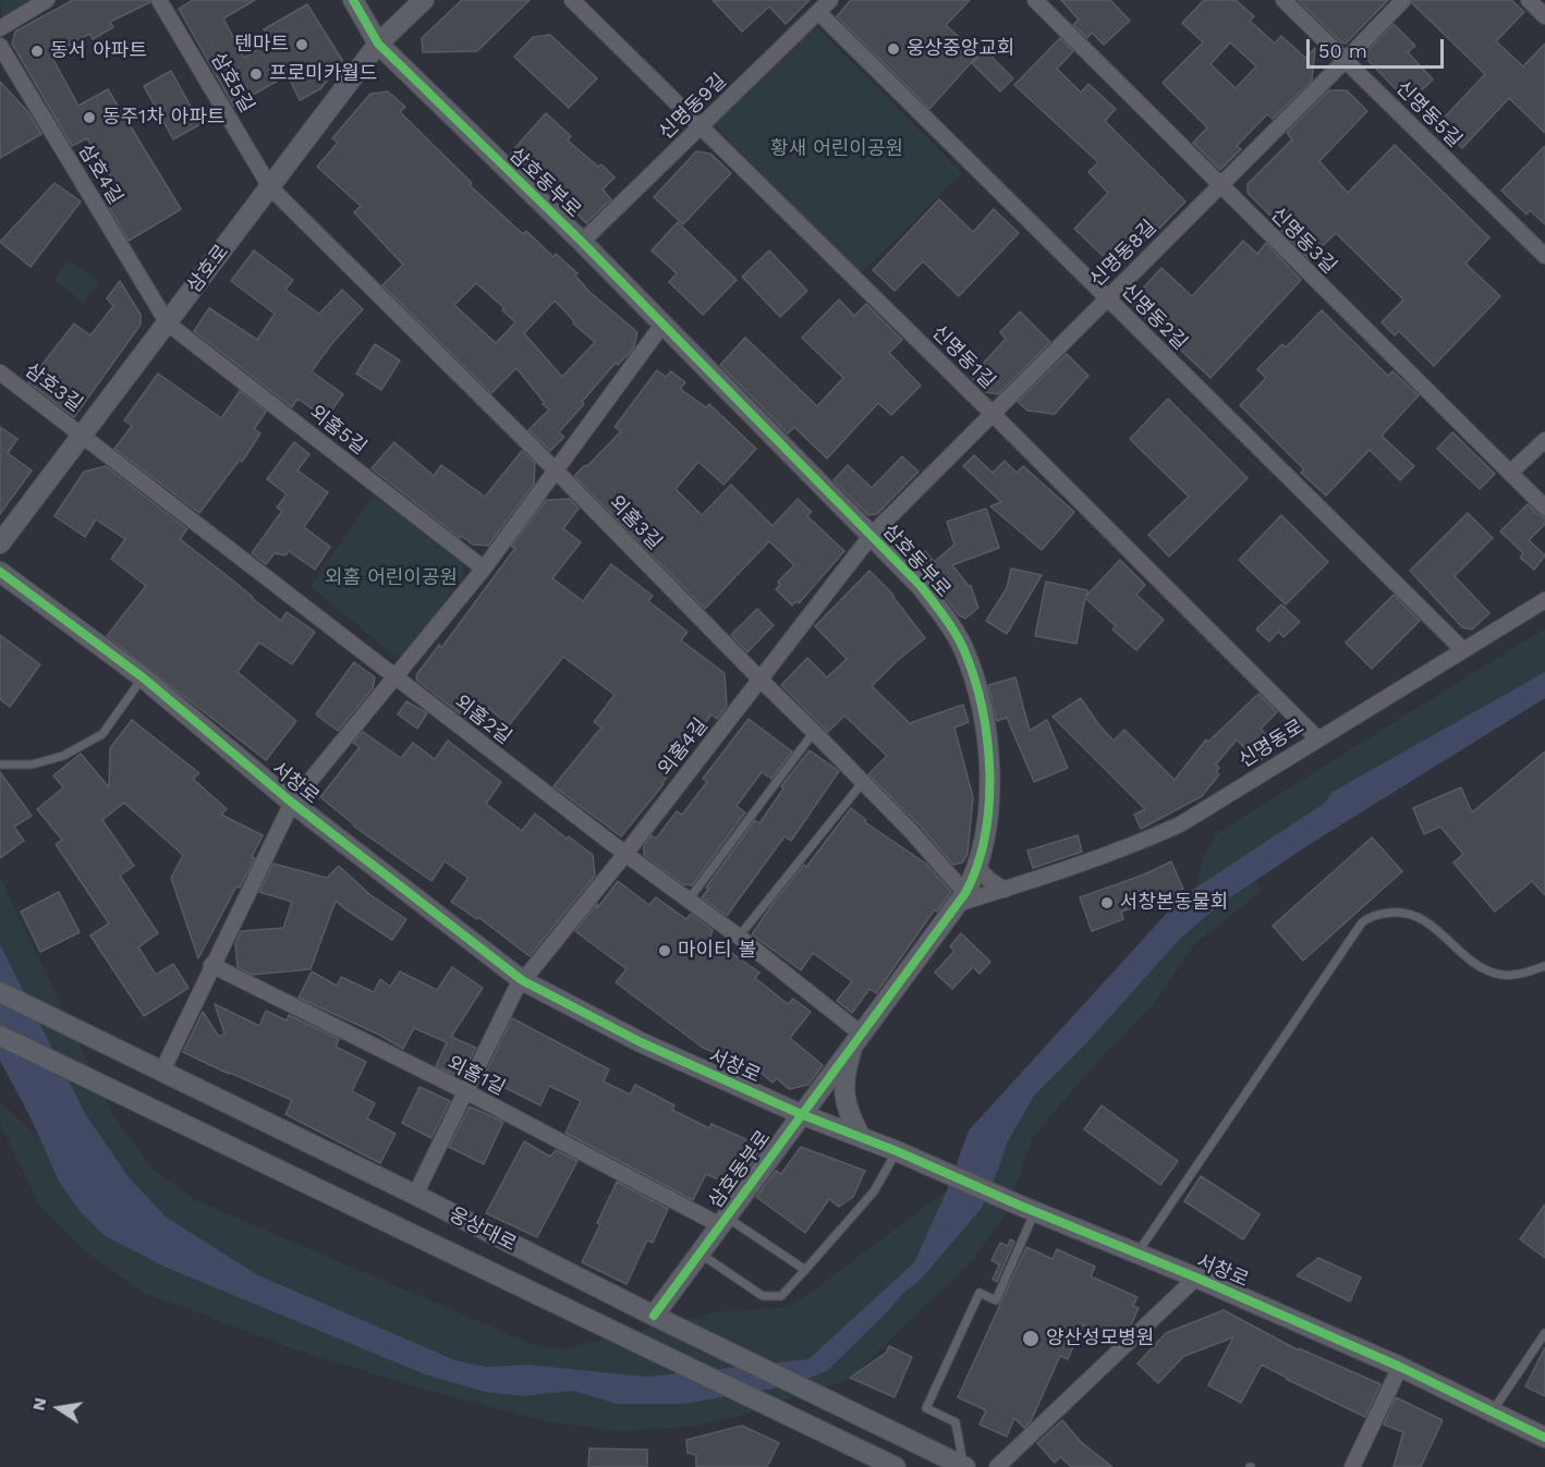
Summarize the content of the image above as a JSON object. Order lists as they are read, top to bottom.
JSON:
{
  "streets": {
    "street": [
      "삼호5길",
      "신명동9길",
      "신명동5길",
      "삼호4길",
      "삼호동부로",
      "신명동3길",
      "신명동8길",
      "삼호로",
      "신명동2길",
      "신명동1길",
      "삼호3길",
      "외홈5길",
      "외홈3길",
      "외홈2길",
      "신명동로",
      "외홈4길",
      "서창로",
      "외홈1길",
      "웅상대로"
    ]
  },
  "crossings": [
    ["삼호5길", "삼호로"],
    ["삼호5길", "외홈3길"],
    ["신명동9길", "삼호동부로"],
    ["신명동9길", "신명동2길"],
    ["신명동9길", "신명동1길"],
    ["신명동5길", "신명동8길"],
    ["삼호4길", "삼호로"],
    ["삼호4길", "외홈5길"],
    ["삼호동부로", "신명동8길"],
    ["삼호동부로", "삼호로"],
    ["삼호동부로", "외홈3길"],
    ["삼호동부로", "외홈2길"],
    ["삼호동부로", "신명동로"],
    ["삼호동부로", "외홈4길"],
    ["삼호동부로", "서창로"],
    ["삼호동부로", "외홈1길"],
    ["삼호동부로", "웅상대로"],
    ["신명동3길", "신명동8길"],
    ["신명동8길", "신명동2길"],
    ["신명동8길", "신명동1길"],
    ["신명동8길", "외홈4길"],
    ["삼호로", "삼호3길"],
    ["삼호로", "외홈5길"],
    ["삼호로", "외홈3길"],
    ["삼호로", "외홈2길"],
    ["신명동2길", "신명동로"],
    ["신명동1길", "신명동로"],
    ["삼호3길", "외홈2길"],
    ["외홈3길", "신명동로"],
    ["외홈3길", "외홈4길"],
    ["외홈2길", "외홈4길"],
    ["외홈4길", "서창로"],
    ["외홈4길", "외홈1길"],
    ["외홈4길", "웅상대로"]
  ],
  "parks": ["황새 어린이공원", "외홈 어린이공원"],
  "places": [
    "텐마트",
    "웅상중앙교회",
    "동서 아파트",
    "프로미카월드",
    "동주1차 아파트",
    "서창본동물회",
    "마이티 볼",
    "양산성모병원"
  ],
  "scale_bar": "50 m",
  "north": "left"
}
